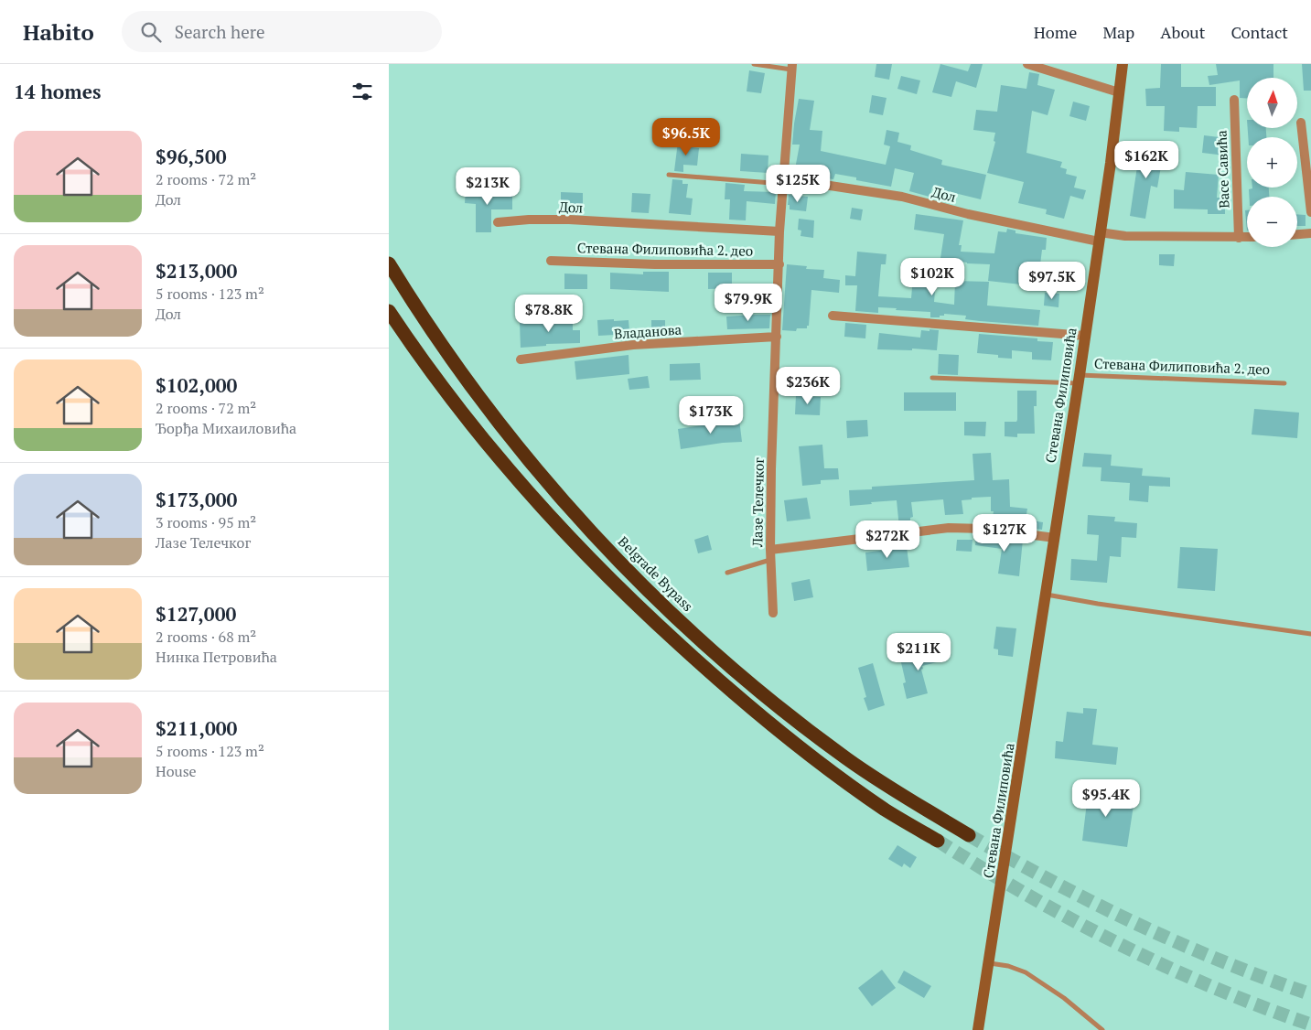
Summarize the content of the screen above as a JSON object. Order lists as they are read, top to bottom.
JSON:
{
  "streets": {
    "highway": ["Belgrade Bypass"],
    "main road": ["Стевана Филиповића"],
    "street": [
      "Васе Савића",
      "Дол",
      "Стевана Филиповића 2. део",
      "Владанова",
      "Лазе Телечког"
    ]
  },
  "crossings": [
    ["Васе Савића", "Дол"],
    ["Дол", "Стевана Филиповића"],
    ["Дол", "Лазе Телечког"],
    ["Стевана Филиповића 2. део", "Стевана Филиповића"],
    ["Стевана Филиповића 2. део", "Лазе Телечког"],
    ["Владанова", "Лазе Телечког"]
  ],
  "north": "top",
  "page": {
    "header": "Habito",
    "search": "Search here",
    "nav": [
      "Home",
      "Map",
      "About",
      "Contact"
    ],
    "heading": "14 homes",
    "map_buttons": ["+", "−"],
    "price": [
      "$96.5K",
      "$162K",
      "$125K",
      "$213K",
      "$102K",
      "$97.5K",
      "$79.9K",
      "$78.8K",
      "$236K",
      "$173K",
      "$127K",
      "$272K",
      "$211K",
      "$95.4K"
    ],
    "list": [
      {
        "name": "$96,500",
        "note": "2 rooms · 72 m² · Дол"
      },
      {
        "name": "$213,000",
        "note": "5 rooms · 123 m² · Дол"
      },
      {
        "name": "$102,000",
        "note": "2 rooms · 72 m² · Ђорђа Михаиловића"
      },
      {
        "name": "$173,000",
        "note": "3 rooms · 95 m² · Лазе Телечког"
      },
      {
        "name": "$127,000",
        "note": "2 rooms · 68 m² · Нинка Петровића"
      },
      {
        "name": "$211,000",
        "note": "5 rooms · 123 m² · House"
      }
    ]
  }
}
